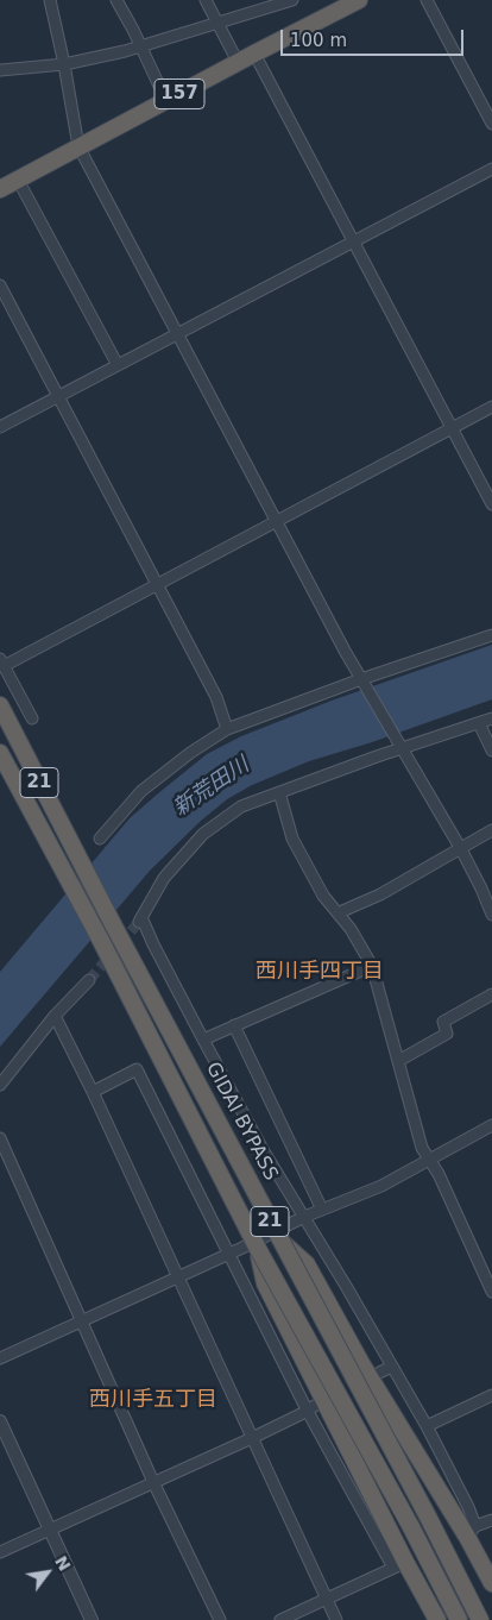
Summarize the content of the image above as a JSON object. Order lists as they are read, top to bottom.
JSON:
{
  "streets": {
    "highway": ["157", "21", "GIDAI BYPASS"]
  },
  "crossings": [
    ["21", "GIDAI BYPASS"]
  ],
  "districts": ["西川手四丁目", "西川手五丁目"],
  "water": ["新荒田川"],
  "scale_bar": "100 m",
  "north": "top right"
}
